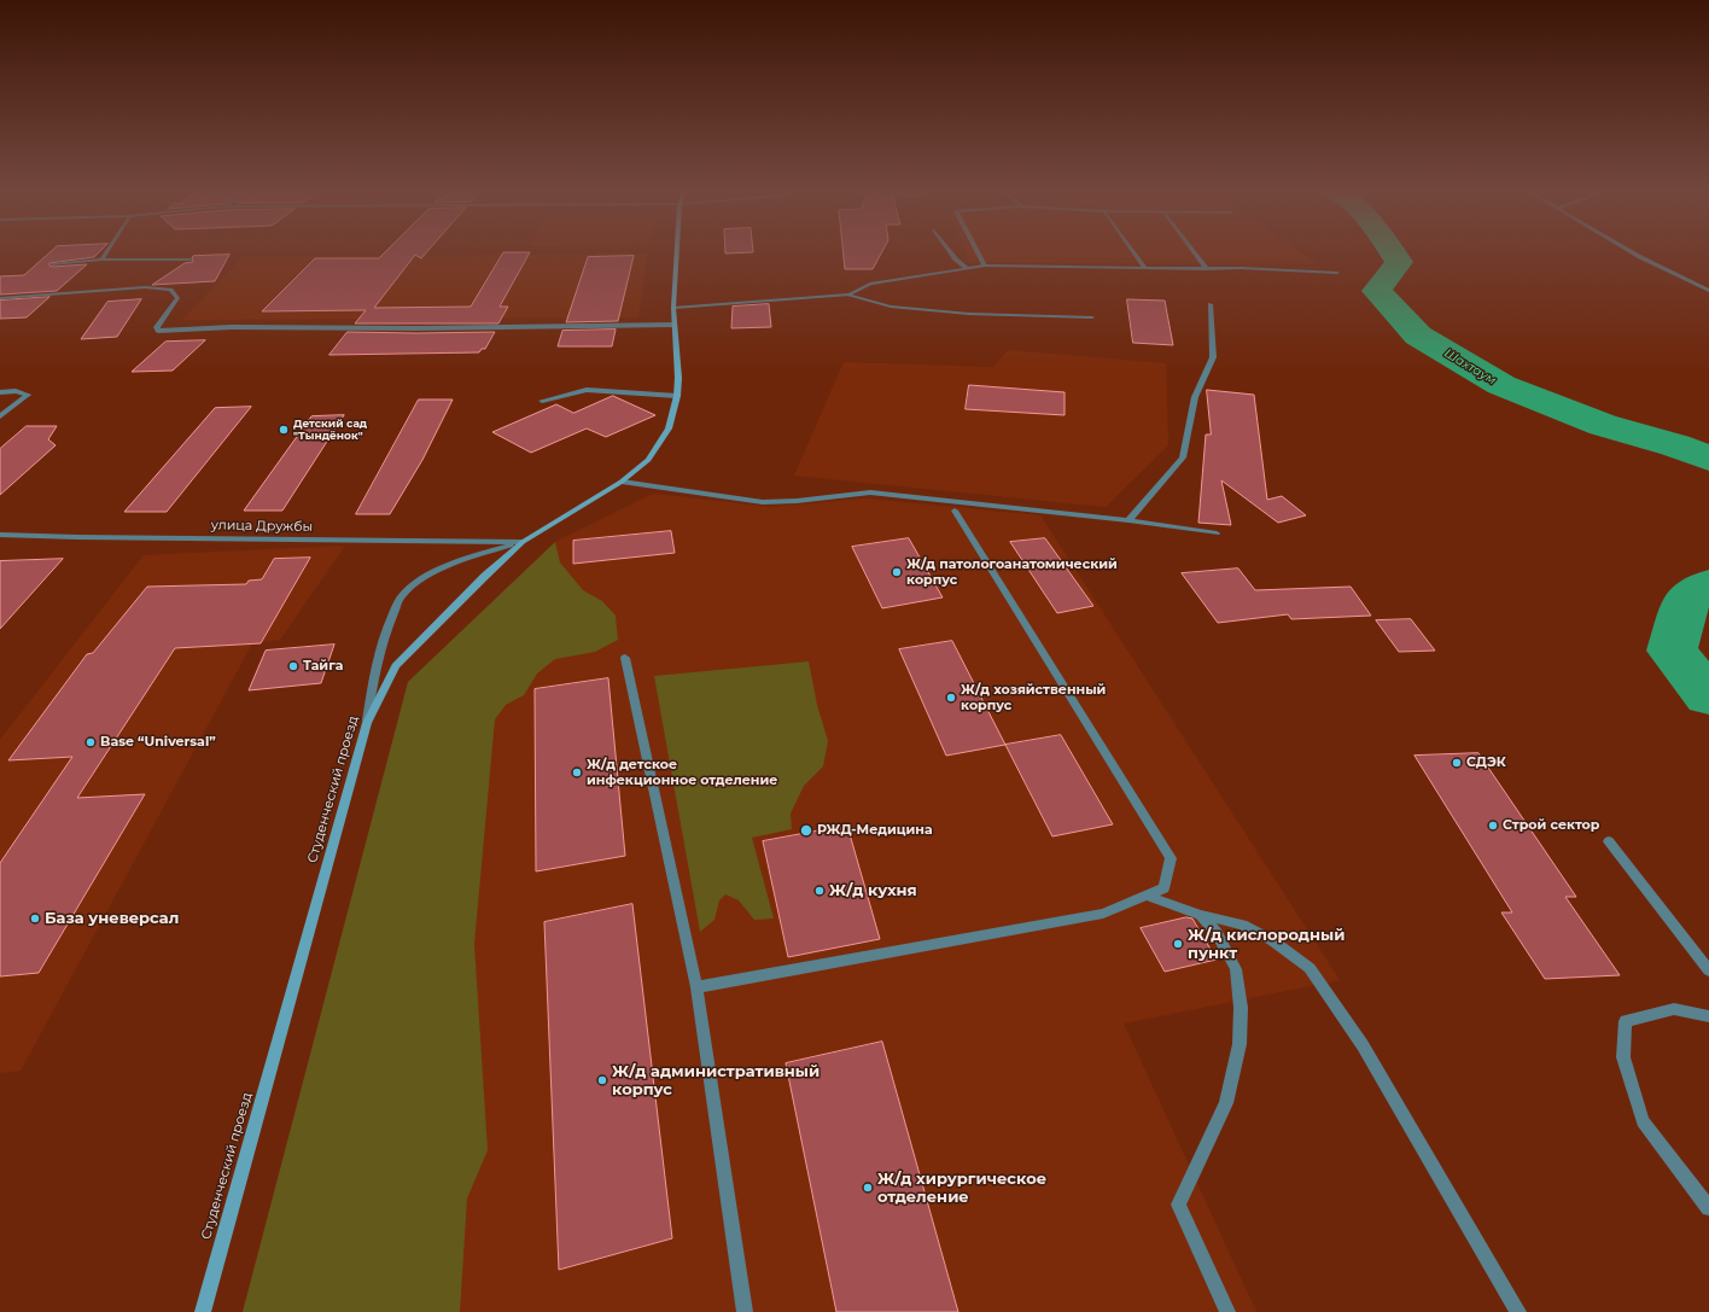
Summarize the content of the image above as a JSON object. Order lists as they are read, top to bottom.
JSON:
{
  "streets": {
    "street": ["улица Дружбы", "Студенческий проезд"]
  },
  "crossings": [
    ["улица Дружбы", "Студенческий проезд"]
  ],
  "water": ["Шахтаум"],
  "places": [
    "Детский сад \"Тындёнок\"",
    "Ж/д патологоанатомический корпус",
    "Тайга",
    "Ж/д хозяйственный корпус",
    "Base “Universal”",
    "СДЭК",
    "Ж/д детское инфекционное отделение",
    "Строй сектор",
    "РЖД-Медицина",
    "Ж/д кухня",
    "База уневерсал",
    "Ж/д кислородный пункт",
    "Ж/д административный корпус",
    "Ж/д хирургическое отделение"
  ]
}
